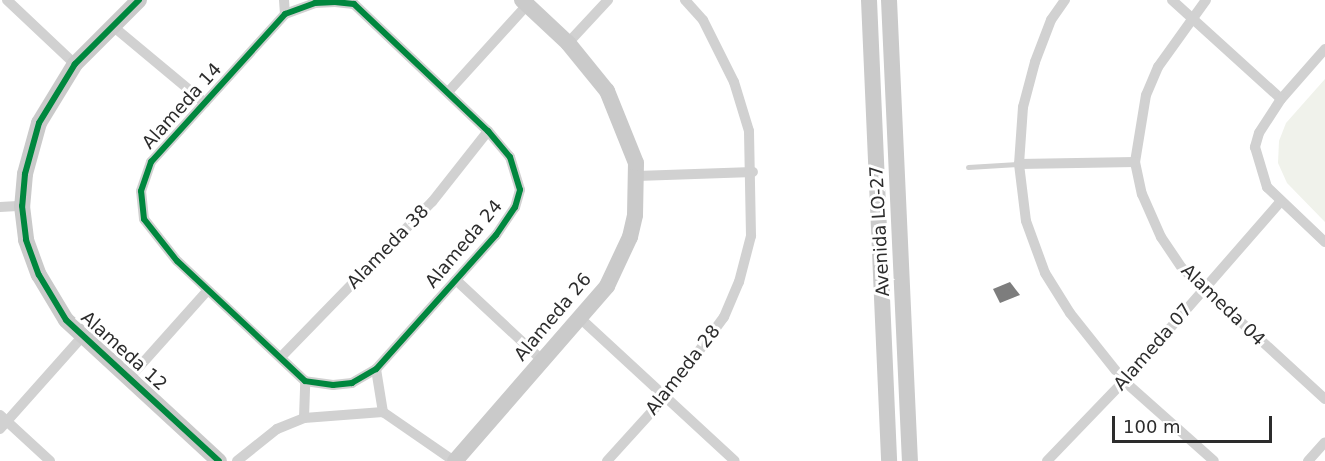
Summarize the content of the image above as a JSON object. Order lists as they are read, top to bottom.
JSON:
{
  "streets": {
    "street": [
      "Alameda 14",
      "Avenida LO-27",
      "Alameda 24",
      "Alameda 38",
      "Alameda 04",
      "Alameda 26",
      "Alameda 07",
      "Alameda 12",
      "Alameda 28"
    ]
  },
  "crossings": [
    ["Alameda 14", "Alameda 24"],
    ["Alameda 14", "Alameda 38"],
    ["Alameda 24", "Alameda 38"],
    ["Alameda 04", "Alameda 07"]
  ],
  "scale_bar": "100 m"
}
